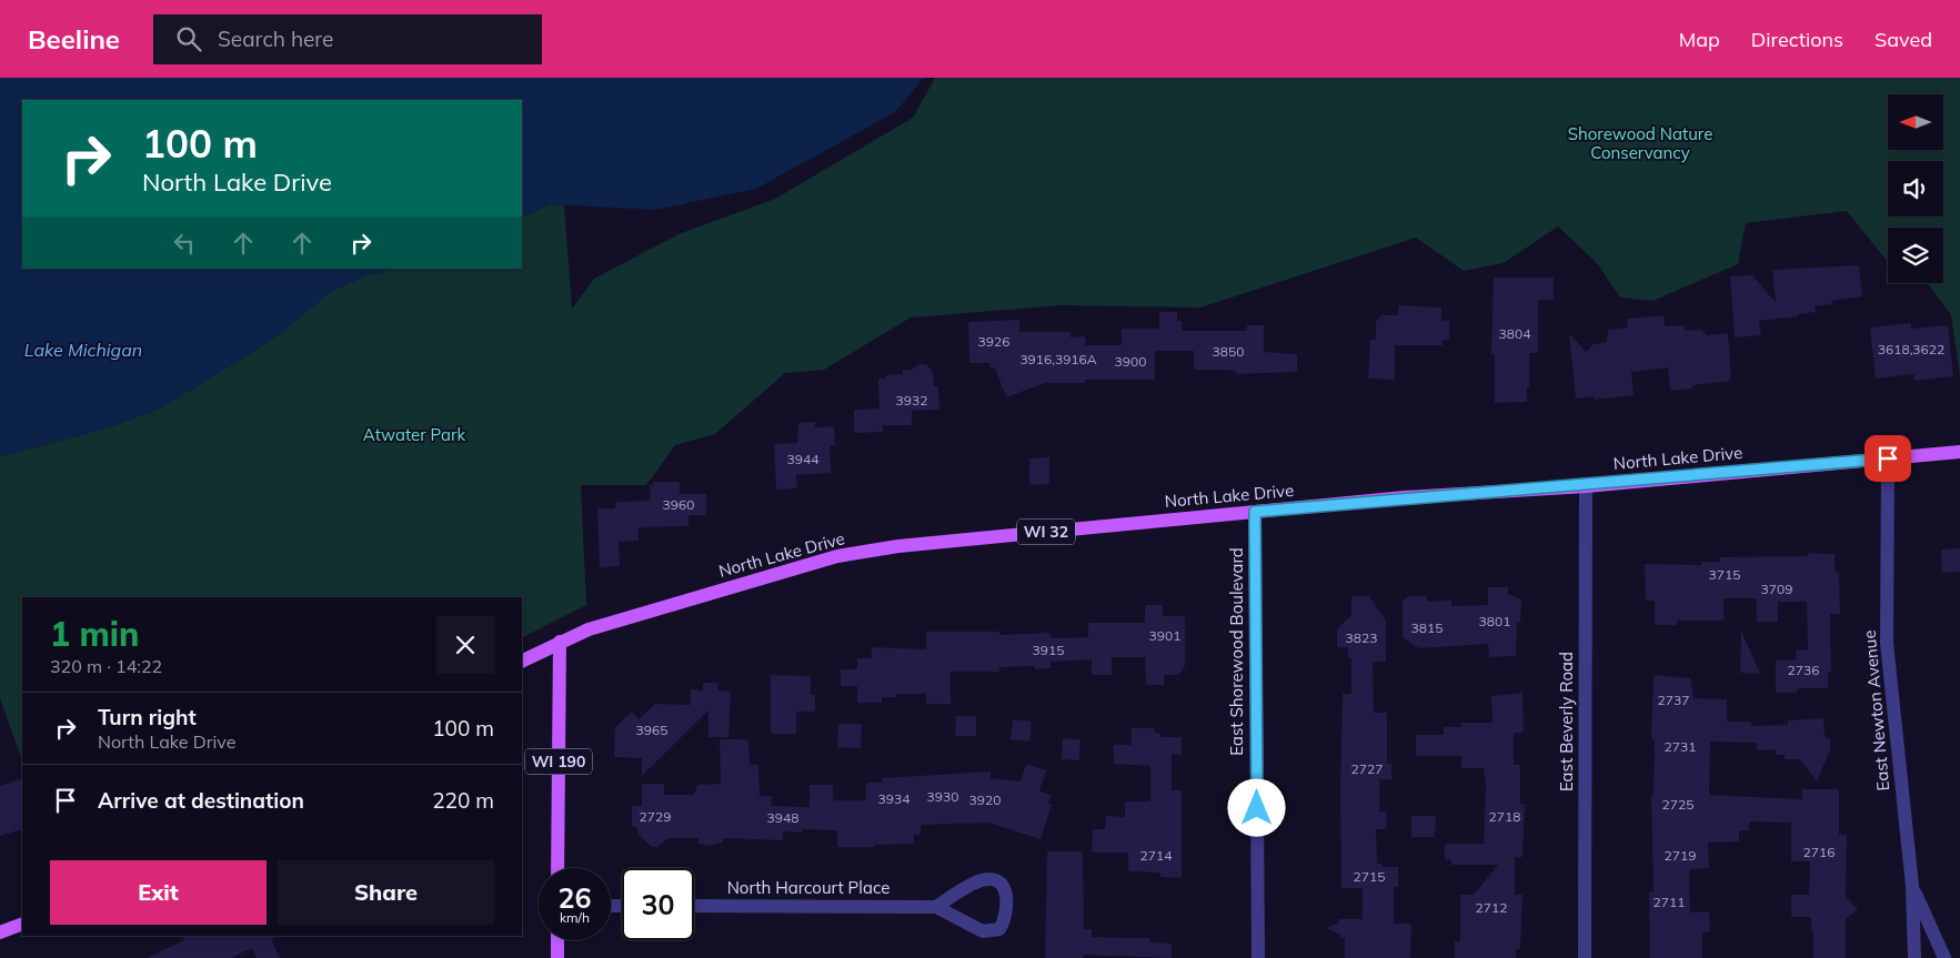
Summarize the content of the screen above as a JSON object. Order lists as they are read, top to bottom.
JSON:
{
  "streets": {
    "main road": ["North Lake Drive", "WI 32", "WI 190"],
    "street": [
      "East Shorewood Boulevard",
      "East Newton Avenue",
      "East Beverly Road",
      "North Harcourt Place"
    ]
  },
  "crossings": [
    ["North Lake Drive", "East Shorewood Boulevard"],
    ["North Lake Drive", "East Newton Avenue"],
    ["North Lake Drive", "East Beverly Road"],
    ["North Lake Drive", "WI 190"]
  ],
  "water": ["Lake Michigan"],
  "parks": ["Shorewood Nature Conservancy", "Atwater Park"],
  "house_numbers": [
    "3804",
    "3926",
    "3618,3622",
    "3850",
    "3916,3916A",
    "3900",
    "3932",
    "3944",
    "3960",
    "3715",
    "3709",
    "3801",
    "3815",
    "3901",
    "3823",
    "3915",
    "2736",
    "2737",
    "3965",
    "2731",
    "2727",
    "3930",
    "3934",
    "3920",
    "2725",
    "2729",
    "2718",
    "3948",
    "2716",
    "2714",
    "2719",
    "2715",
    "2711",
    "2712"
  ],
  "north": "left",
  "page": {
    "header": "Beeline",
    "search": "Search here",
    "nav": ["Map", "Directions", "Saved"],
    "turn": ["100 m", "North Lake Drive"],
    "heading": ["1 min", "320 m · 14:22"],
    "list": [
      {
        "name": "Turn right",
        "note": "North Lake Drive",
        "value": "100 m"
      },
      {
        "name": "Arrive at destination",
        "value": "220 m"
      }
    ],
    "buttons": ["Exit", "Share"],
    "speed": "26 km/h",
    "limit": "30"
  }
}
